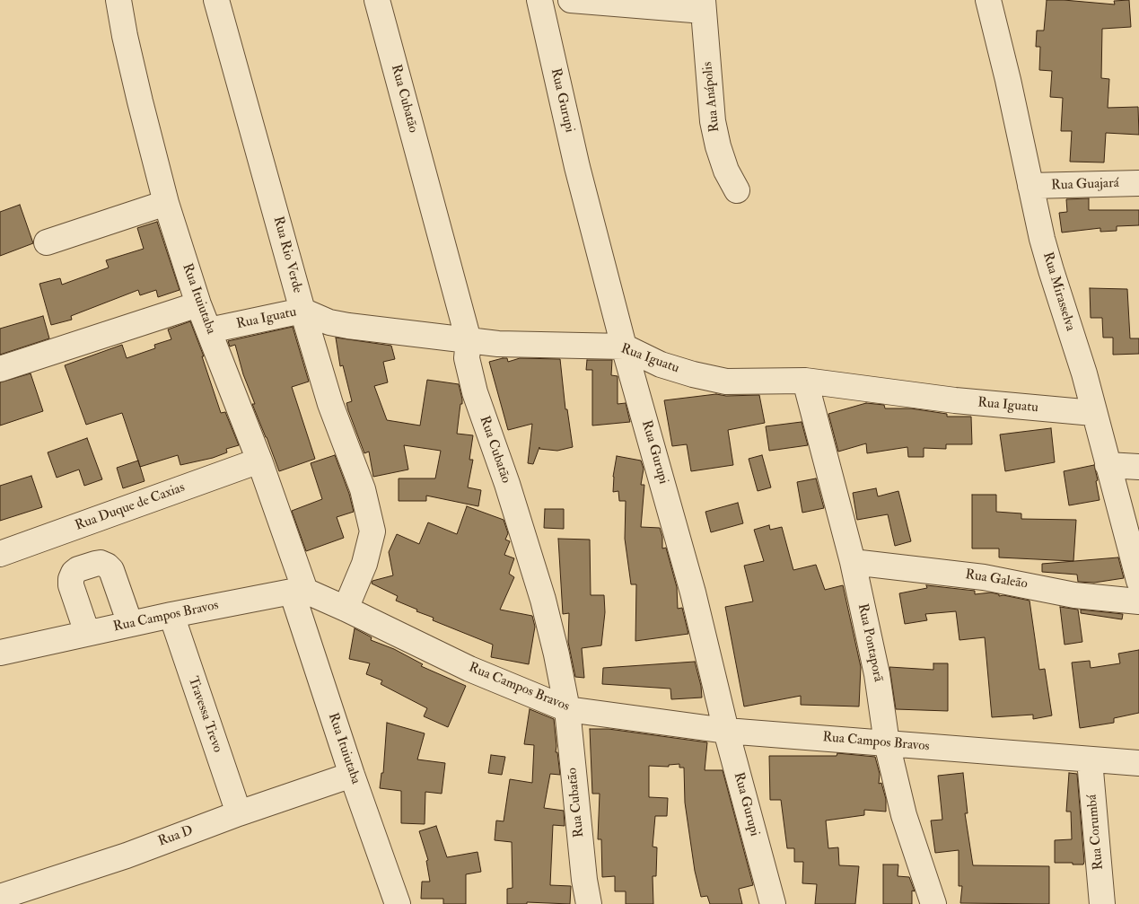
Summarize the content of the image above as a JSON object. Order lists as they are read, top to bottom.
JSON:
{
  "streets": {
    "street": [
      "Rua Anápolis",
      "Rua Cubatão",
      "Rua Gurupi",
      "Rua Guajará",
      "Rua Rio Verde",
      "Rua Mirasselva",
      "Rua Ituiutaba",
      "Rua Iguatu",
      "Rua Duque de Caxias",
      "Rua Galeão",
      "Rua Campos Bravos",
      "Rua Pontaporã",
      "Travessa Trevo",
      "Rua Corumbá",
      "Rua D"
    ]
  },
  "crossings": [
    ["Rua Cubatão", "Rua Iguatu"],
    ["Rua Cubatão", "Rua Campos Bravos"],
    ["Rua Gurupi", "Rua Iguatu"],
    ["Rua Gurupi", "Rua Campos Bravos"],
    ["Rua Guajará", "Rua Mirasselva"],
    ["Rua Rio Verde", "Rua Iguatu"],
    ["Rua Rio Verde", "Rua Campos Bravos"],
    ["Rua Mirasselva", "Rua Iguatu"],
    ["Rua Ituiutaba", "Rua Iguatu"],
    ["Rua Ituiutaba", "Rua Duque de Caxias"],
    ["Rua Ituiutaba", "Rua Campos Bravos"],
    ["Rua Ituiutaba", "Rua D"],
    ["Rua Iguatu", "Rua Pontaporã"],
    ["Rua Galeão", "Rua Pontaporã"],
    ["Rua Campos Bravos", "Rua Pontaporã"],
    ["Rua Campos Bravos", "Travessa Trevo"],
    ["Rua Campos Bravos", "Rua Corumbá"],
    ["Travessa Trevo", "Rua D"]
  ]
}
